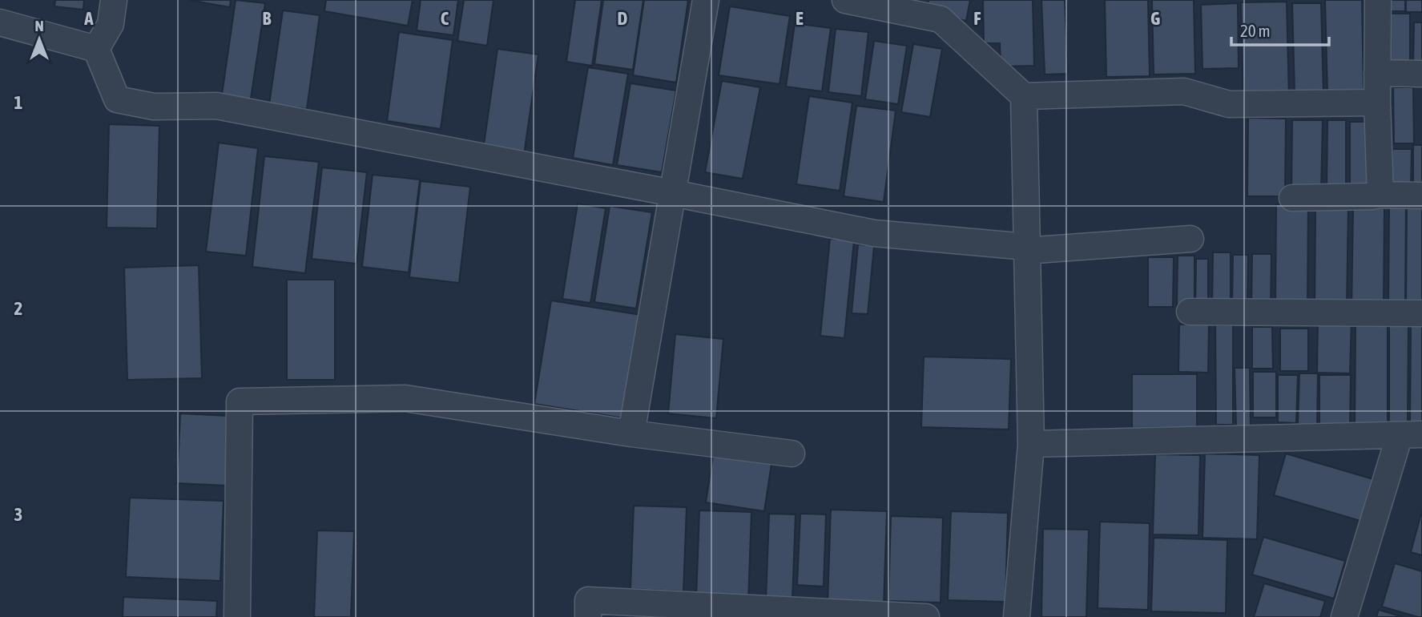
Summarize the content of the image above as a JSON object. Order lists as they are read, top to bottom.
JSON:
{
  "scale_bar": "20 m",
  "north": "top",
  "grid": {
    "columns": [
      "A",
      "B",
      "C",
      "D",
      "E",
      "F",
      "G"
    ],
    "rows": ["1", "2", "3"]
  }
}
